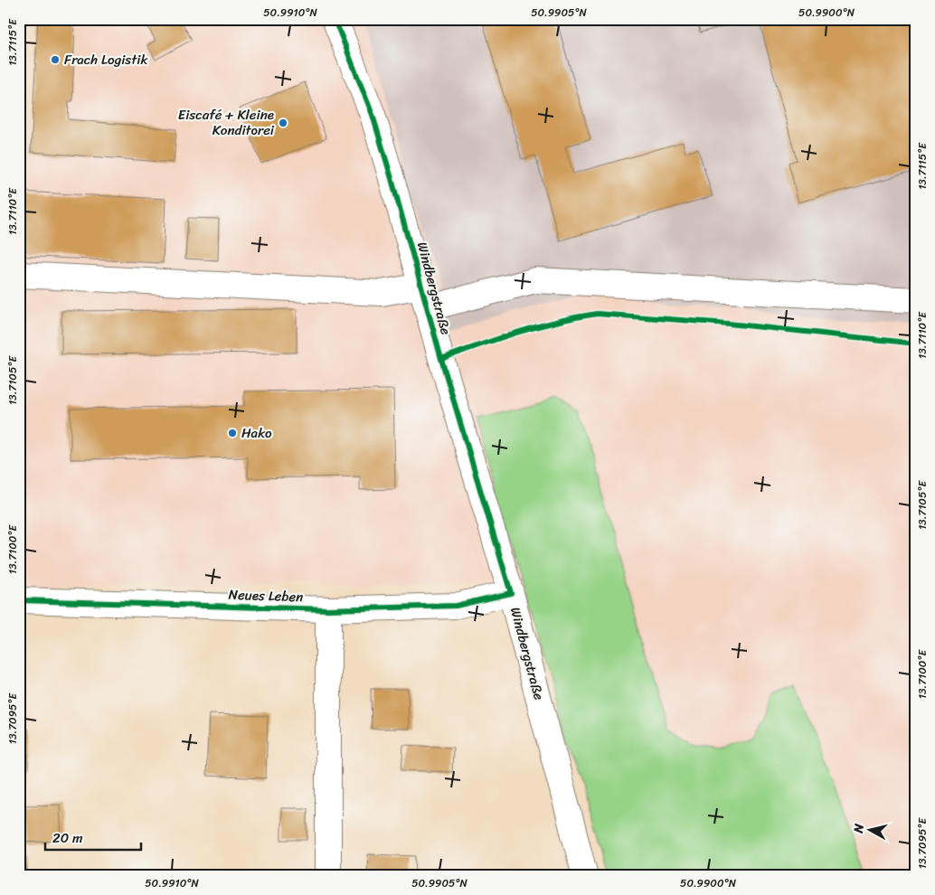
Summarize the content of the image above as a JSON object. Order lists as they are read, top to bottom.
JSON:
{
  "streets": {
    "street": ["Windbergstraße", "Neues Leben"]
  },
  "crossings": [
    ["Windbergstraße", "Neues Leben"]
  ],
  "places": ["Frach Logistik", "Eiscafé + Kleine Konditorei", "Hako"],
  "scale_bar": "20 m",
  "north": "left",
  "coordinates": [
    "50.9910°N",
    "50.9905°N",
    "50.9900°N",
    "13.7115°E",
    "13.7110°E",
    "13.7105°E",
    "13.7100°E",
    "13.7095°E"
  ]
}
